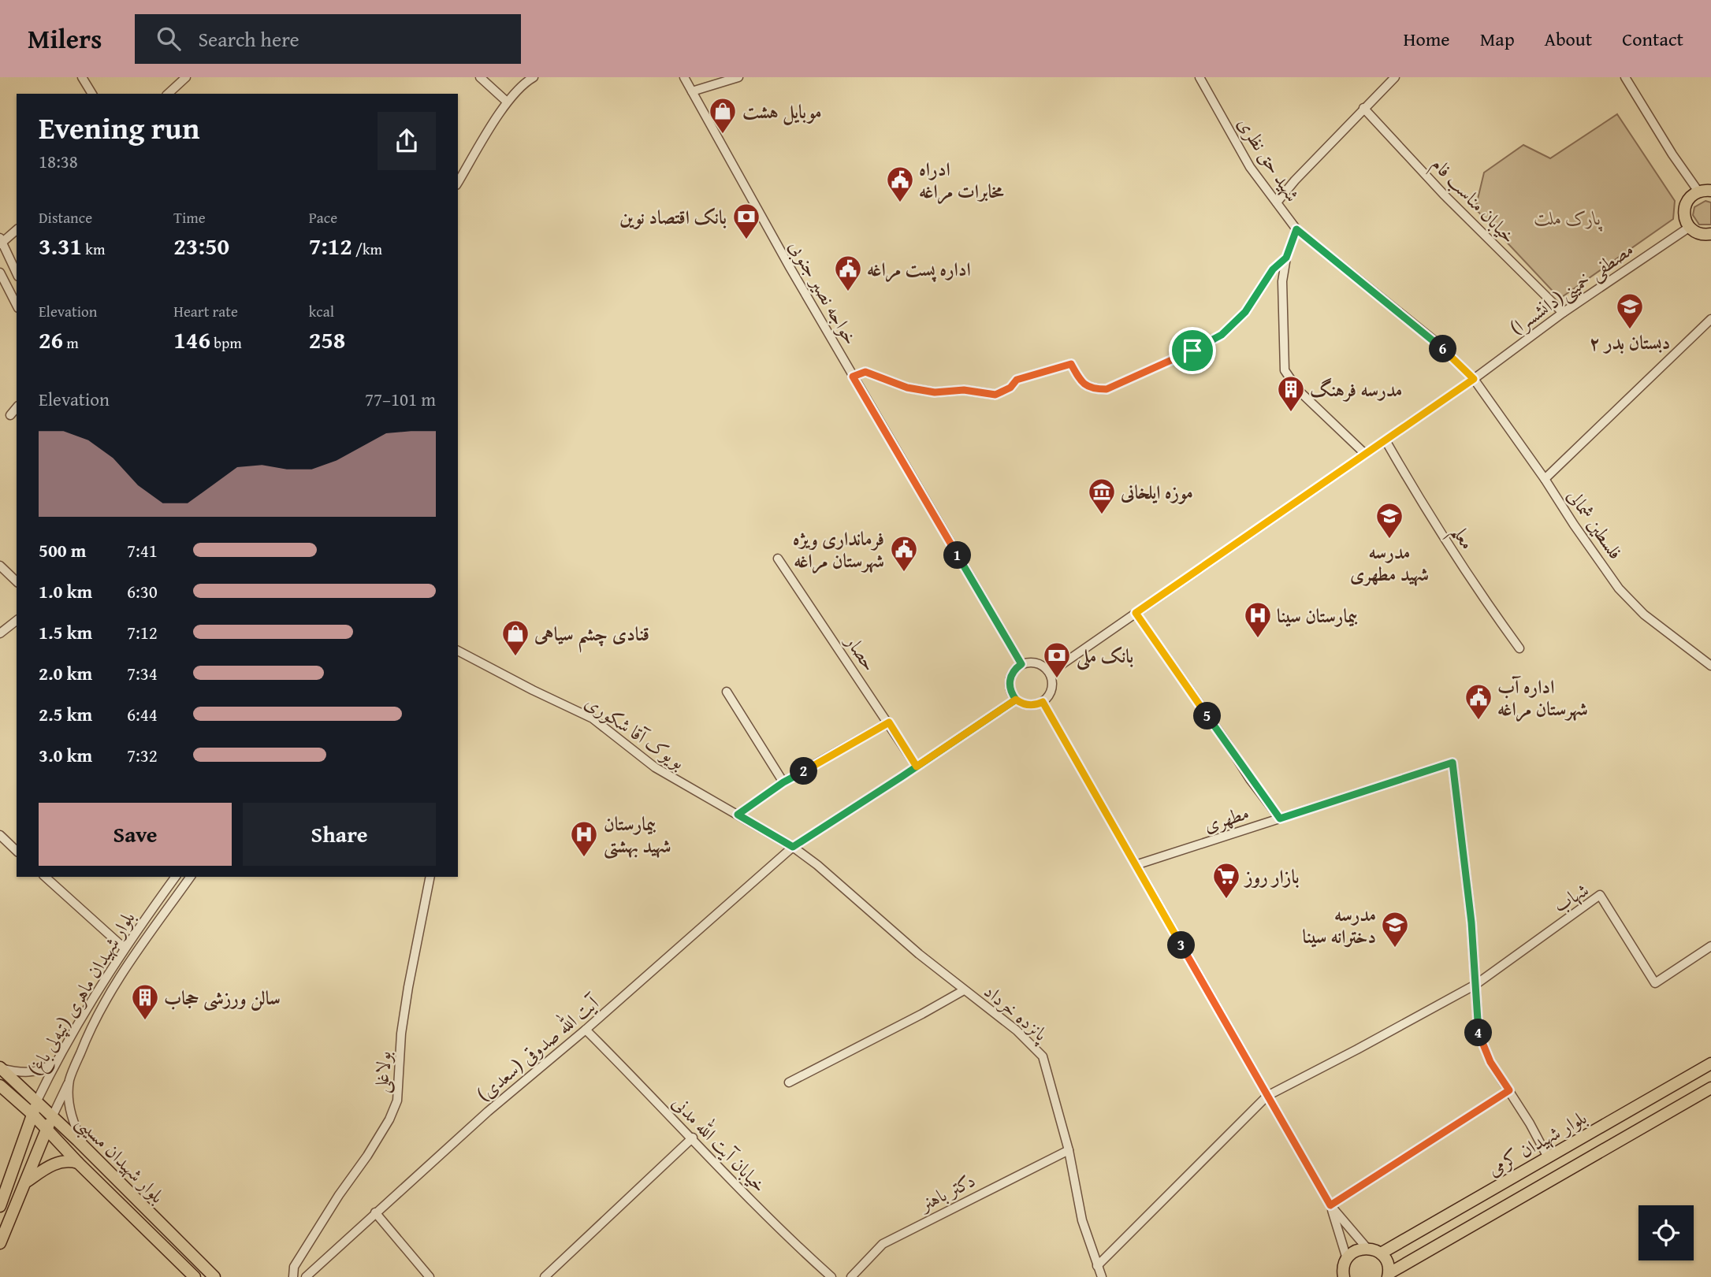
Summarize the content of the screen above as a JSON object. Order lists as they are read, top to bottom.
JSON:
{
  "streets": {
    "main road": ["بلوار شهیدان کرمی", "بلوار شهیدان مسیبی"],
    "street": [
      "شهید حق نظری",
      "خیابان مناسب فام",
      "(دانشسرا)مصطفی خمینی",
      "خواجه نصیر جنوبی",
      "فلسطین شمالی",
      "معلم",
      "حصار",
      "بویوک آقا شکوری",
      "مطهری",
      "شهاب",
      "بلوار شهیدان ماهری (تپه‌لی باغ)",
      "پانزده خرداد",
      "آیت الله صدوقی (سعدی)",
      "بولاغلی",
      "خیابان آیت الله مدنی",
      "دکتر باهنر"
    ]
  },
  "crossings": [
    ["شهید حق نظری", "(دانشسرا)مصطفی خمینی"],
    ["شهید حق نظری", "فلسطین شمالی"],
    ["خیابان مناسب فام", "(دانشسرا)مصطفی خمینی"],
    ["(دانشسرا)مصطفی خمینی", "خواجه نصیر جنوبی"],
    ["(دانشسرا)مصطفی خمینی", "فلسطین شمالی"],
    ["(دانشسرا)مصطفی خمینی", "معلم"],
    ["(دانشسرا)مصطفی خمینی", "آیت الله صدوقی (سعدی)"],
    ["خواجه نصیر جنوبی", "آیت الله صدوقی (سعدی)"],
    ["حصار", "آیت الله صدوقی (سعدی)"],
    ["بویوک آقا شکوری", "پانزده خرداد"],
    ["بویوک آقا شکوری", "آیت الله صدوقی (سعدی)"],
    ["مطهری", "شهاب"],
    ["بلوار شهیدان ماهری (تپه‌لی باغ)", "بلوار شهیدان مسیبی"],
    ["پانزده خرداد", "آیت الله صدوقی (سعدی)"],
    ["پانزده خرداد", "دکتر باهنر"],
    ["آیت الله صدوقی (سعدی)", "خیابان آیت الله مدنی"]
  ],
  "parks": ["پارک ملت"],
  "places": {
    "shop": ["موبایل هشت", "قنادی چشم سیاهی"],
    "public building": [
      "ادراه مخابرات مراغه",
      "اداره پست مراغه",
      "فرمانداری ویژه شهرستان مراغه",
      "اداره آب شهرستان مراغه"
    ],
    "bank": ["بانک اقتصاد نوین", "بانک ملی"],
    "school or university": ["دبستان بدر ۲", "مدرسه شهید مطهری", "مدرسه دخترانه سینا"],
    "building": ["مدرسه فرهنگ", "سالن ورزشی حجاب"],
    "museum": ["موزه ایلخانی"],
    "hospital": ["بیمارستان سینا", "بیمارستان شهید بهشتی"],
    "supermarket": ["بازار روز"]
  },
  "page": {
    "header": "Milers",
    "search": "Search here",
    "nav": [
      "Home",
      "Map",
      "About",
      "Contact"
    ],
    "heading": ["Evening run", "18:38"],
    "stats": [
      ["Distance", "3.31 km"],
      ["Time", "23:50"],
      ["Pace", "7:12 /km"],
      ["Elevation", "26 m"],
      ["Heart rate", "146 bpm"],
      ["kcal", "258"]
    ],
    "pins": [
      "6",
      "1",
      "5",
      "2",
      "3",
      "4"
    ],
    "chart": ["Elevation", "77–101 m"],
    "list": [
      {
        "name": "500 m",
        "note": "7:41"
      },
      {
        "name": "1.0 km",
        "note": "6:30"
      },
      {
        "name": "1.5 km",
        "note": "7:12"
      },
      {
        "name": "2.0 km",
        "note": "7:34"
      },
      {
        "name": "2.5 km",
        "note": "6:44"
      },
      {
        "name": "3.0 km",
        "note": "7:32"
      }
    ],
    "buttons": ["Save", "Share"]
  }
}
